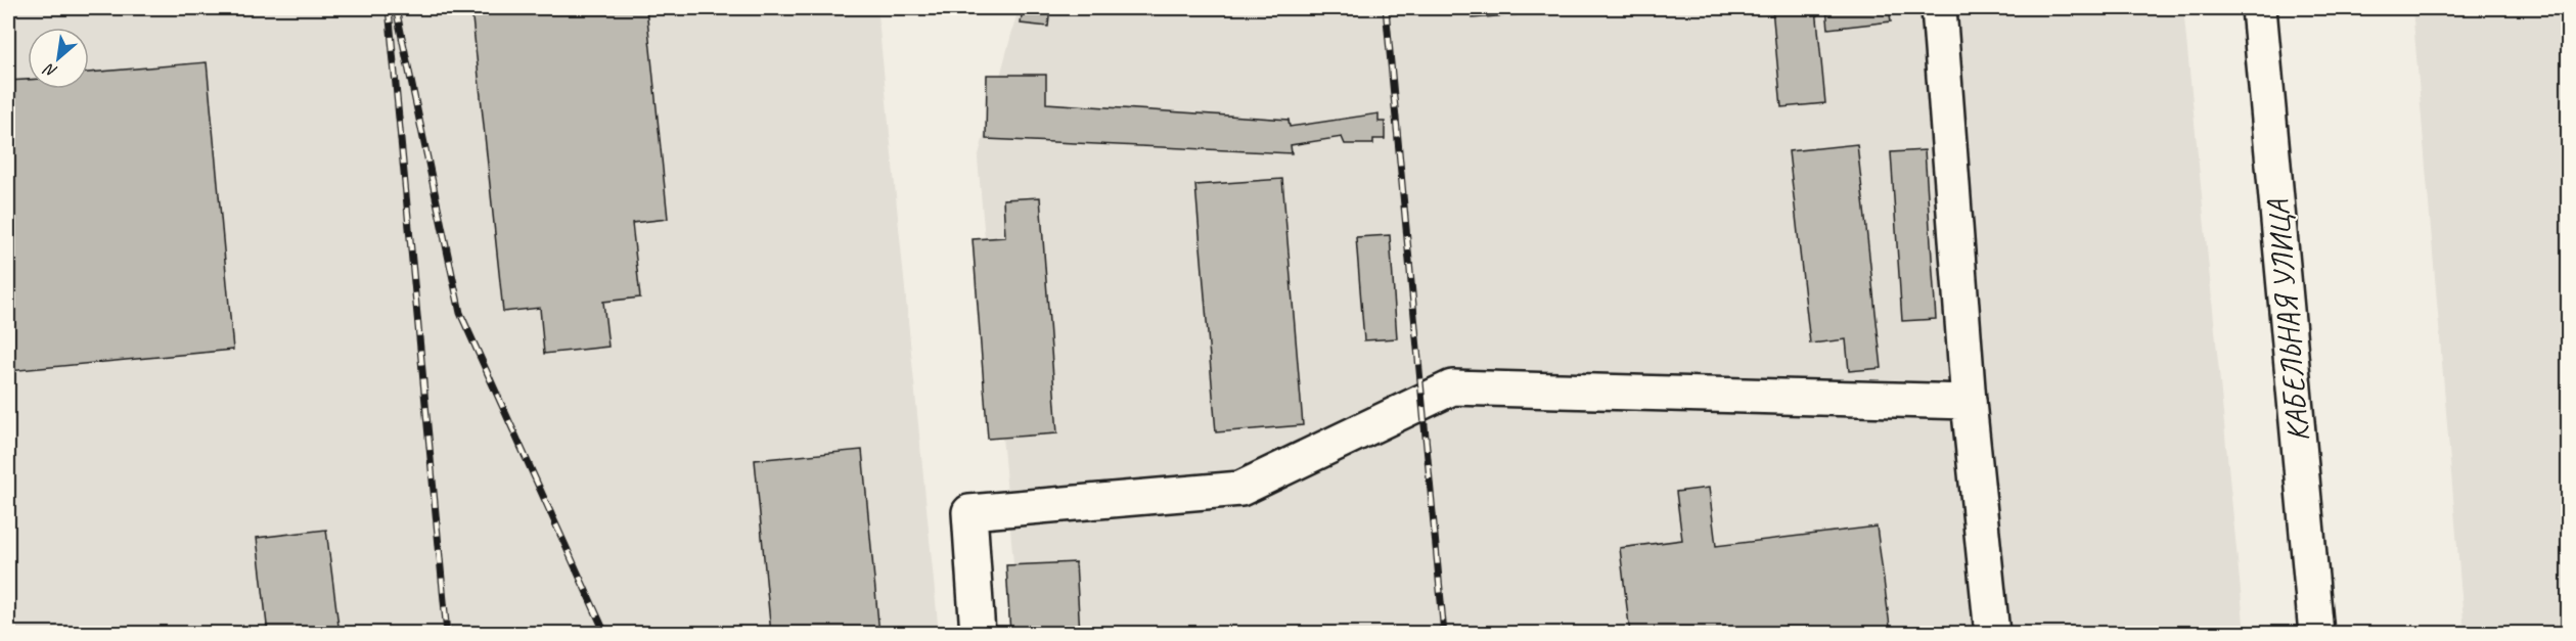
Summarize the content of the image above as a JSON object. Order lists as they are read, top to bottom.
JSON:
{
  "streets": {
    "street": ["КАБЕЛЬНАЯ УЛИЦА"]
  },
  "north": "bottom left"
}
